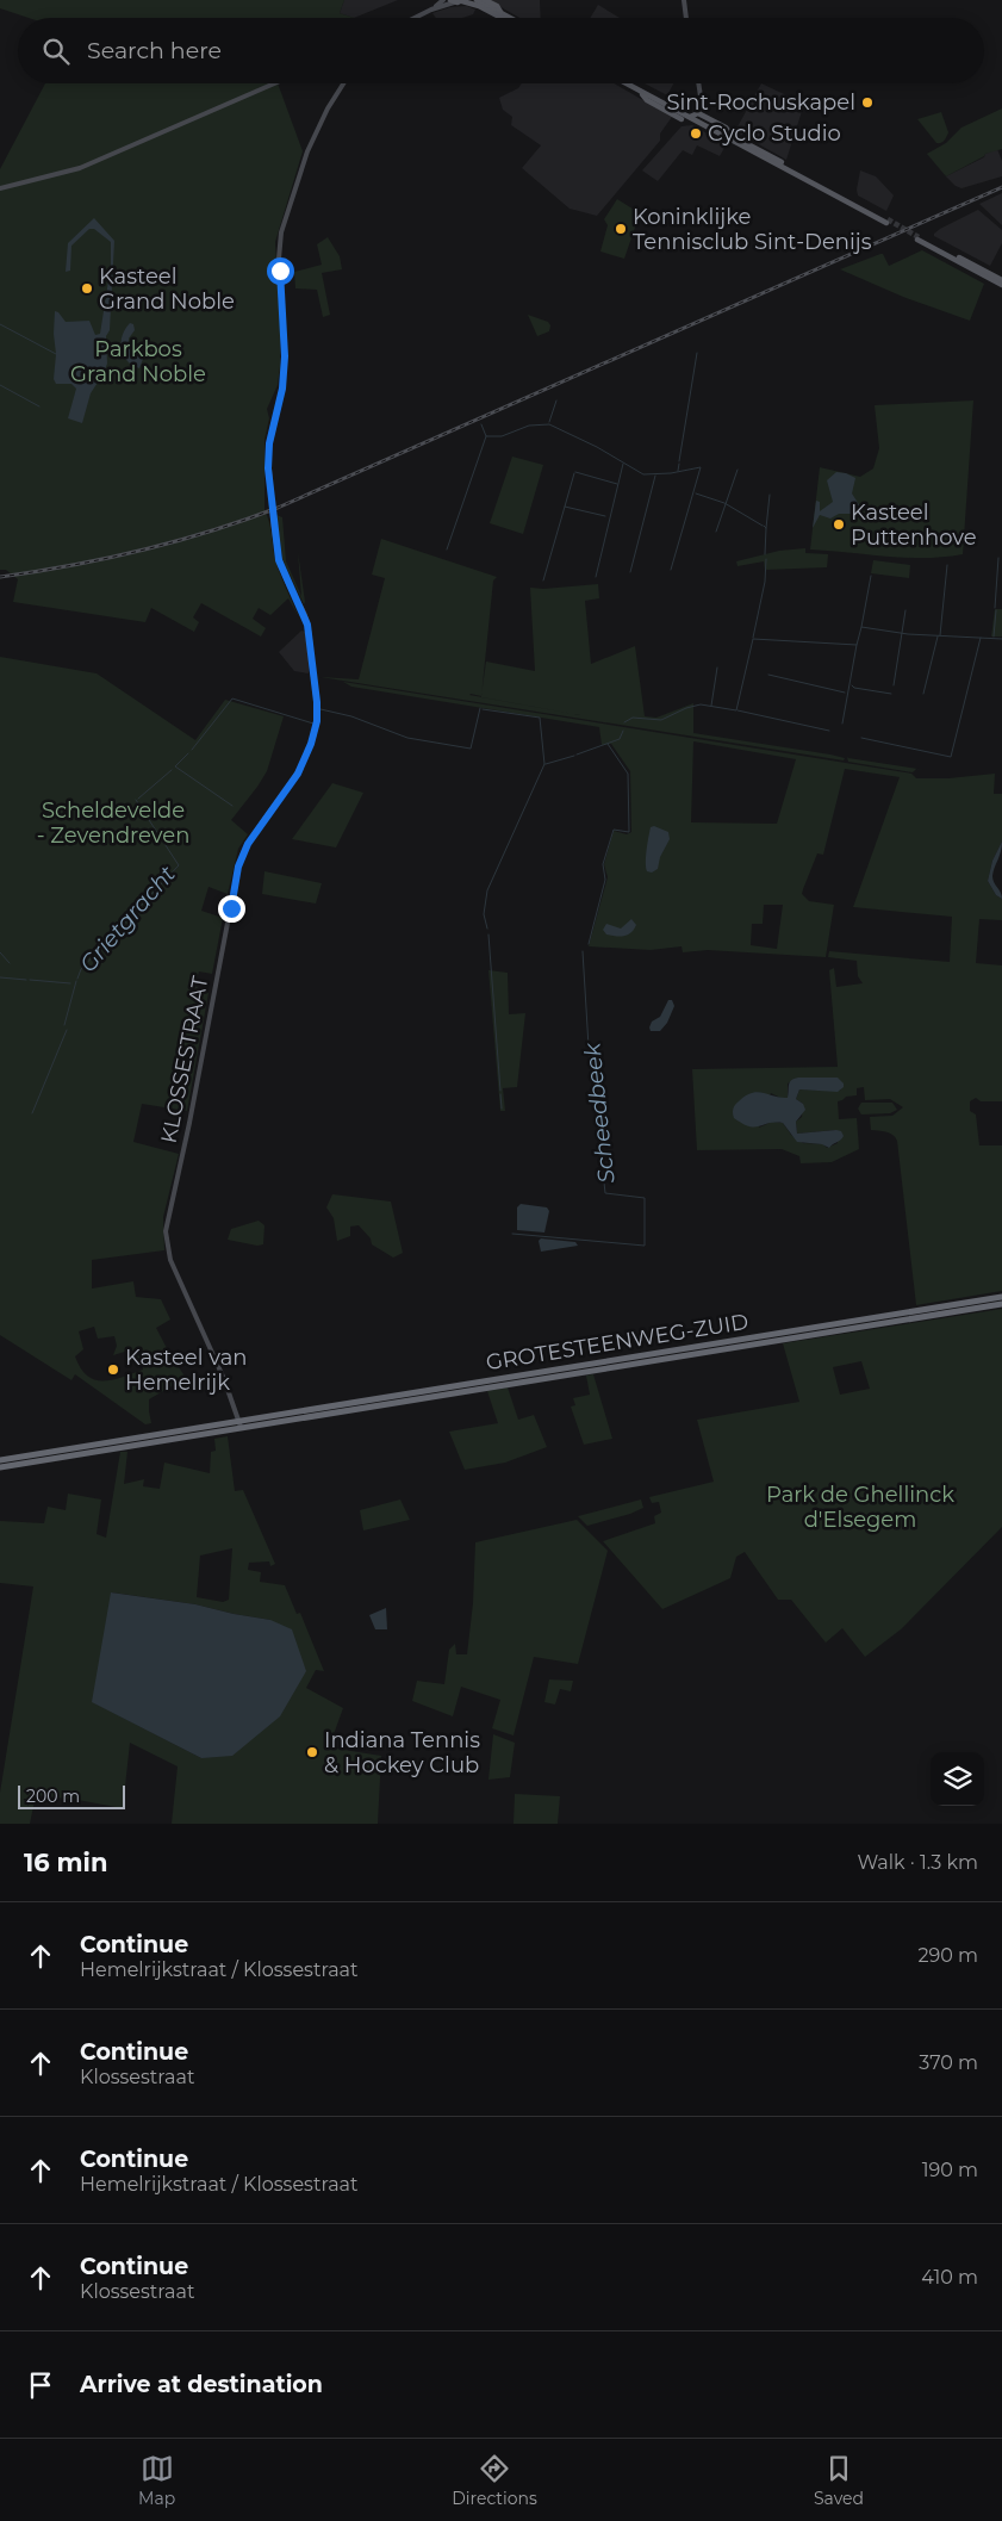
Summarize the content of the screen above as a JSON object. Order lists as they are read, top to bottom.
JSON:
{
  "streets": {
    "highway": ["GROTESTEENWEG-ZUID"],
    "street": ["KLOSSESTRAAT"]
  },
  "crossings": [
    ["KLOSSESTRAAT", "GROTESTEENWEG-ZUID"]
  ],
  "water": ["Grietgracht", "Scheedbeek"],
  "parks": ["Parkbos Grand Noble", "Scheldevelde - Zevendreven", "Park de Ghellinck d'Elsegem"],
  "places": [
    "Sint-Rochuskapel",
    "Cyclo Studio",
    "Koninklijke Tennisclub Sint-Denijs",
    "Kasteel Grand Noble",
    "Kasteel Puttenhove",
    "Kasteel van Hemelrijk",
    "Indiana Tennis & Hockey Club"
  ],
  "scale_bar": "200 m",
  "page": {
    "search": "Search here",
    "scale": "200 m",
    "heading": ["16 min", "Walk · 1.3 km"],
    "list": [
      ["Continue", "Hemelrijkstraat / Klossestraat", "290 m"],
      ["Continue", "Klossestraat", "370 m"],
      ["Continue", "Hemelrijkstraat / Klossestraat", "190 m"],
      ["Continue", "Klossestraat", "410 m"],
      "Arrive at destination"
    ],
    "nav": ["Map", "Directions", "Saved"]
  }
}
